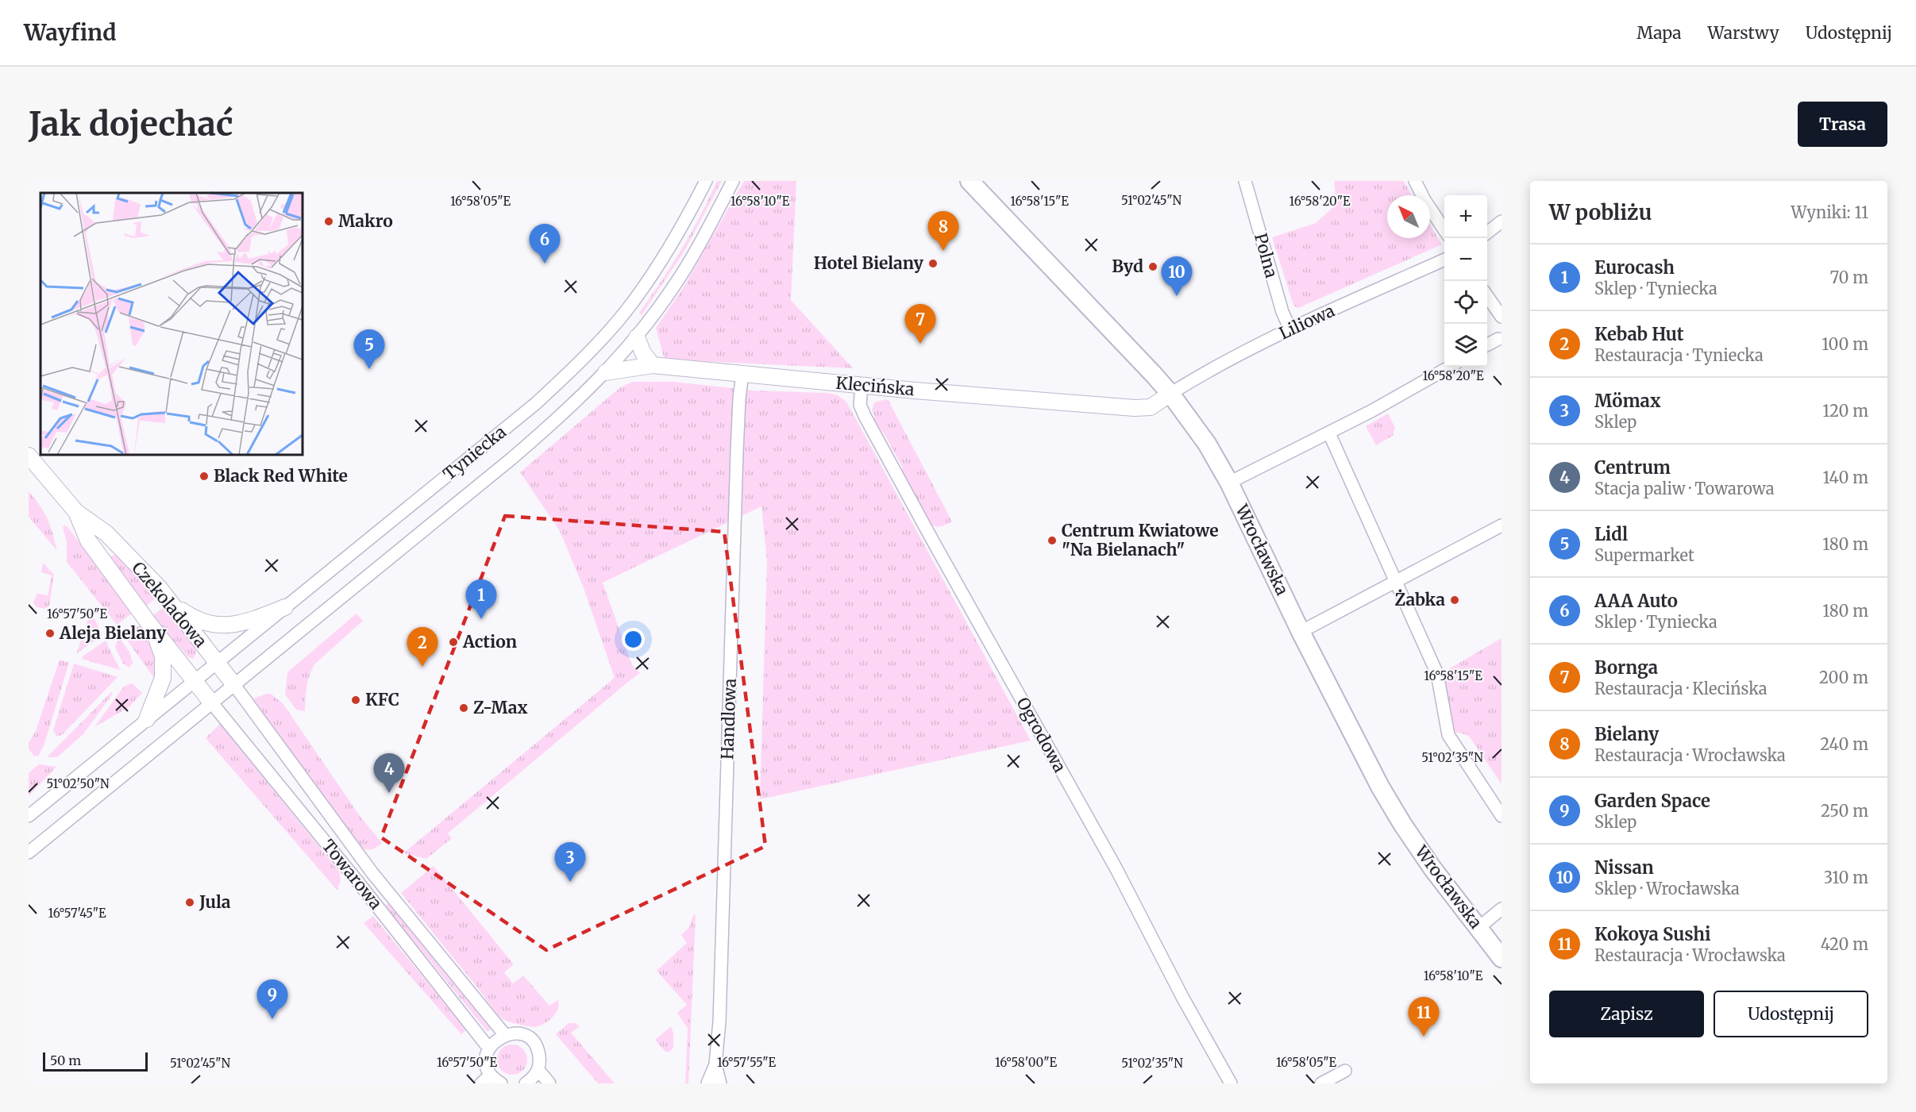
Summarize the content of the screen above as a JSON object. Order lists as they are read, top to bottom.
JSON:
{
  "streets": {
    "main road": ["Wrocławska"],
    "street": [
      "Polna",
      "Liliowa",
      "Klecińska",
      "Tyniecka",
      "Czekoladowa",
      "Handlowa",
      "Ogrodowa",
      "Towarowa"
    ]
  },
  "crossings": [
    ["Polna", "Liliowa"],
    ["Liliowa", "Klecińska"],
    ["Liliowa", "Wrocławska"],
    ["Klecińska", "Tyniecka"],
    ["Klecińska", "Wrocławska"],
    ["Klecińska", "Handlowa"],
    ["Klecińska", "Ogrodowa"],
    ["Tyniecka", "Czekoladowa"],
    ["Tyniecka", "Towarowa"],
    ["Czekoladowa", "Towarowa"]
  ],
  "places": [
    "Makro",
    "Hotel Bielany",
    "Byd",
    "Black Red White",
    "Centrum Kwiatowe \"Na Bielanach\"",
    "Żabka",
    "Aleja Bielany",
    "Action",
    "KFC",
    "Z-Max",
    "Jula"
  ],
  "scale_bar": "50 m",
  "north": "top left",
  "page": {
    "header": "Wayfind",
    "nav": ["Mapa", "Warstwy", "Udostępnij"],
    "buttons": [
      "Trasa",
      ["Zapisz", "Udostępnij"]
    ],
    "title": "Jak dojechać",
    "heading": ["W pobliżu", "Wyniki: 11"],
    "map_buttons": ["+", "−"],
    "pins": [
      "8",
      "6",
      "10",
      "7",
      "5",
      "1",
      "2",
      "4",
      "3",
      "9",
      "11"
    ],
    "list": [
      {
        "mark": "1",
        "name": "Eurocash",
        "note": "Sklep · Tyniecka",
        "value": "70 m"
      },
      {
        "mark": "2",
        "name": "Kebab Hut",
        "note": "Restauracja · Tyniecka",
        "value": "100 m"
      },
      {
        "mark": "3",
        "name": "Mömax",
        "note": "Sklep",
        "value": "120 m"
      },
      {
        "mark": "4",
        "name": "Centrum",
        "note": "Stacja paliw · Towarowa",
        "value": "140 m"
      },
      {
        "mark": "5",
        "name": "Lidl",
        "note": "Supermarket",
        "value": "180 m"
      },
      {
        "mark": "6",
        "name": "AAA Auto",
        "note": "Sklep · Tyniecka",
        "value": "180 m"
      },
      {
        "mark": "7",
        "name": "Bornga",
        "note": "Restauracja · Klecińska",
        "value": "200 m"
      },
      {
        "mark": "8",
        "name": "Bielany",
        "note": "Restauracja · Wrocławska",
        "value": "240 m"
      },
      {
        "mark": "9",
        "name": "Garden Space",
        "note": "Sklep",
        "value": "250 m"
      },
      {
        "mark": "10",
        "name": "Nissan",
        "note": "Sklep · Wrocławska",
        "value": "310 m"
      },
      {
        "mark": "11",
        "name": "Kokoya Sushi",
        "note": "Restauracja · Wrocławska",
        "value": "420 m"
      }
    ],
    "scale": "50 m"
  },
  "coordinates": [
    "51°02'45\"N",
    "16°58'05\"E",
    "16°58'10\"E",
    "16°58'15\"E",
    "16°58'20\"E",
    "16°57'50\"E",
    "51°02'35\"N",
    "51°02'50\"N",
    "16°57'45\"E",
    "16°57'55\"E",
    "16°58'00\"E"
  ]
}
